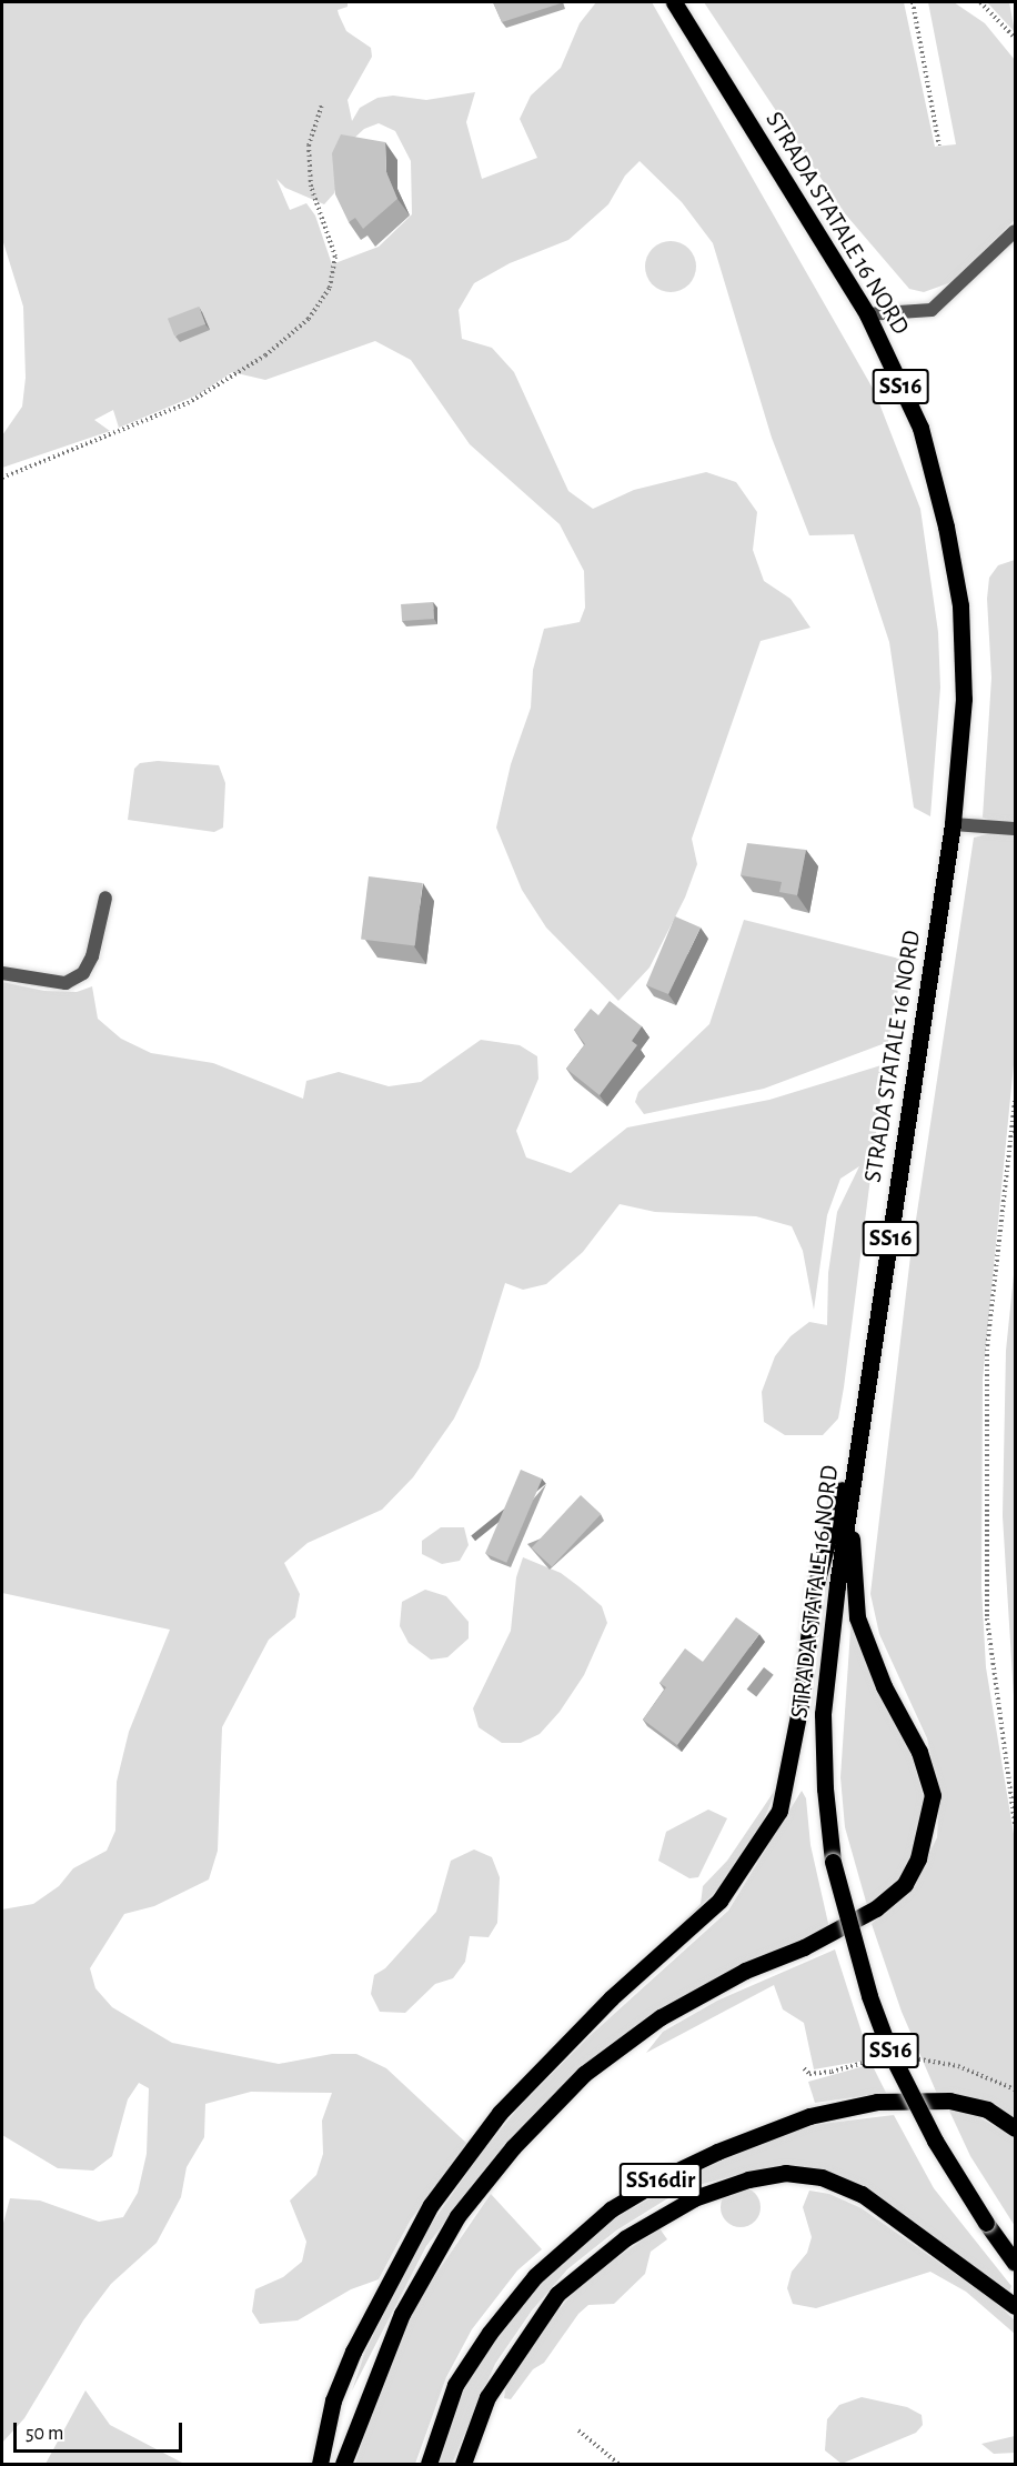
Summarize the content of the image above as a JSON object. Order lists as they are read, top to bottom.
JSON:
{
  "streets": {
    "main road": ["STRADA STATALE 16 NORD", "SS16", "SS16dir"]
  },
  "scale_bar": "50 m"
}
